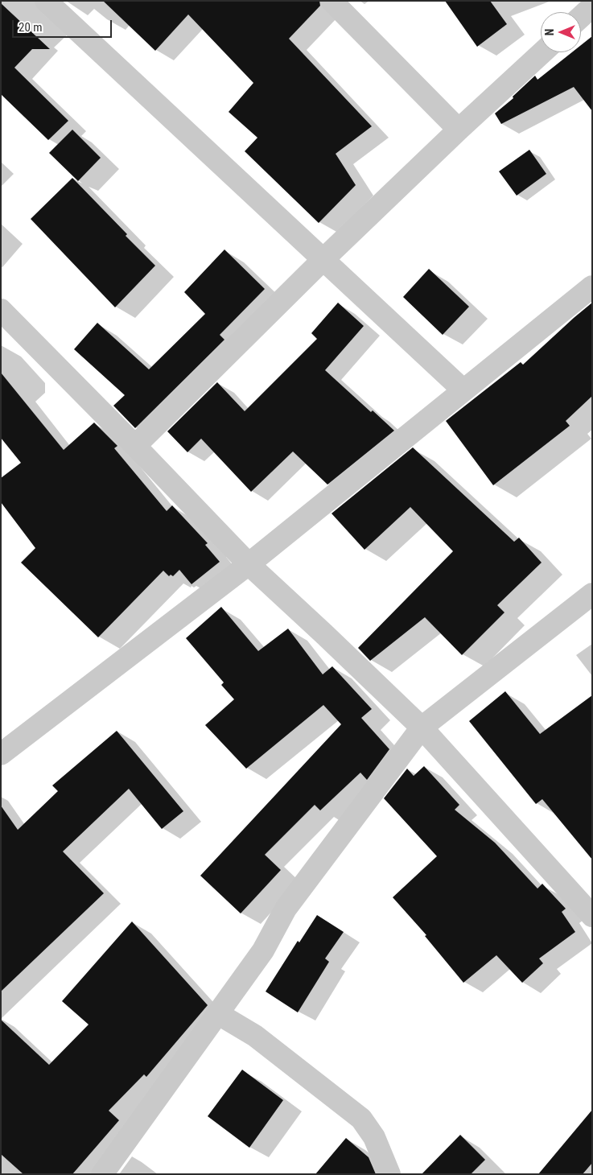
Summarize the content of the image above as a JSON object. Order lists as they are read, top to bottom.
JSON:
{
  "scale_bar": "20 m",
  "north": "left"
}
